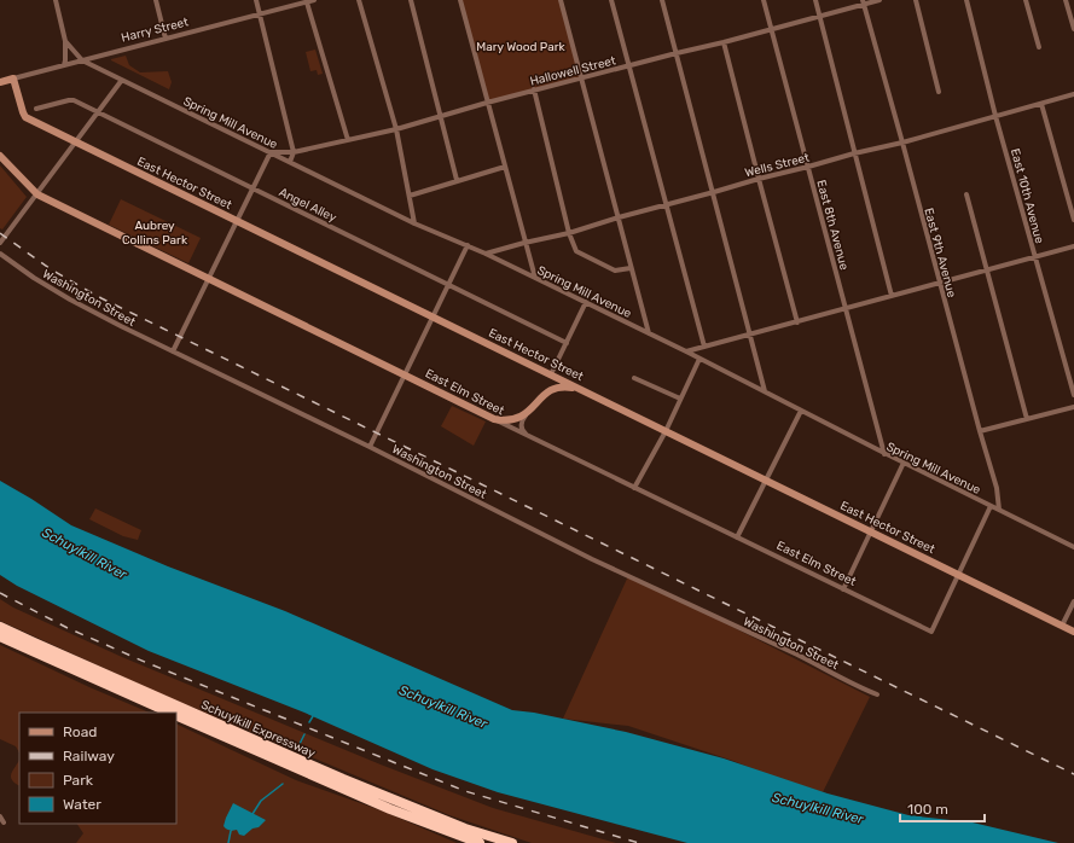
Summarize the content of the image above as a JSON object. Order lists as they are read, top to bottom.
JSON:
{
  "streets": {
    "highway": ["Schuylkill Expressway"],
    "main road": ["Harry Street", "East Hector Street", "East Elm Street"],
    "street": [
      "Hallowell Street",
      "Spring Mill Avenue",
      "Wells Street",
      "East 10th Avenue",
      "Angel Alley",
      "East 8th Avenue",
      "East 9th Avenue",
      "Washington Street"
    ]
  },
  "crossings": [
    ["Harry Street", "Spring Mill Avenue"],
    ["Harry Street", "East Hector Street"],
    ["Hallowell Street", "Spring Mill Avenue"],
    ["Hallowell Street", "East 8th Avenue"],
    ["Hallowell Street", "East 9th Avenue"],
    ["Spring Mill Avenue", "Wells Street"],
    ["Spring Mill Avenue", "East 8th Avenue"],
    ["Spring Mill Avenue", "East 9th Avenue"],
    ["Wells Street", "East 10th Avenue"],
    ["Wells Street", "East 8th Avenue"],
    ["Wells Street", "East 9th Avenue"],
    ["East Hector Street", "East Elm Street"]
  ],
  "water": ["Schuylkill River"],
  "parks": ["Mary Wood Park", "Aubrey Collins Park"],
  "legend": [
    "Road",
    "Railway",
    "Park",
    "Water"
  ],
  "scale_bar": "100 m"
}
